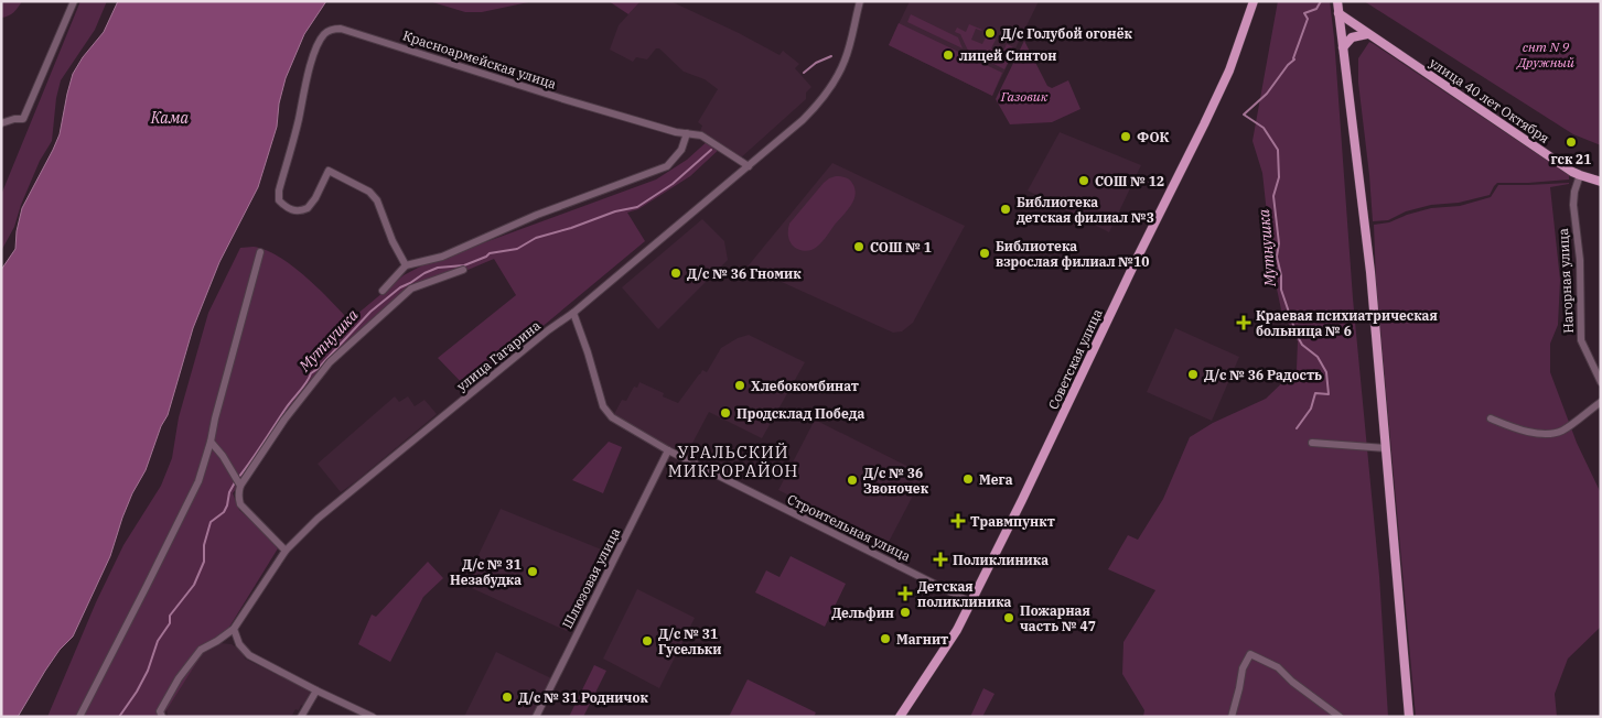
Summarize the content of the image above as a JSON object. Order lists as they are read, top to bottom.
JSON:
{
  "streets": {
    "main road": ["улица 40 лет Октября", "Советская улица"],
    "street": [
      "Красноармейская улица",
      "Нагорная улица",
      "улица Гагарина",
      "Строительная улица",
      "Шлюзовая улица"
    ]
  },
  "crossings": [
    ["улица 40 лет Октября", "Нагорная улица"],
    ["улица Гагарина", "Строительная улица"],
    ["Советская улица", "Строительная улица"],
    ["Строительная улица", "Шлюзовая улица"]
  ],
  "districts": ["УРАЛЬСКИЙ МИКРОРАЙОН"],
  "water": ["Кама", "Мутнушка"],
  "parks": ["снт N 9 Дружный", "Газовик"],
  "places": {
    "other": [
      "Д/с Голубой огонёк",
      "лицей Синтон",
      "ФОК",
      "гск 21",
      "СОШ № 12",
      "Библиотека детская филиал №3",
      "СОШ № 1",
      "Библиотека взрослая филиал №10",
      "Д/с № 36 Гномик",
      "Д/с № 36 Радость",
      "Хлебокомбинат",
      "Продсклад Победа",
      "Мега",
      "Д/с № 36 Звоночек",
      "Д/с № 31 Незабудка",
      "Дельфин",
      "Пожарная часть № 47",
      "Магнит",
      "Д/с № 31 Гусельки",
      "Д/с № 31 Родничок"
    ],
    "health": [
      "Краевая психиатрическая больница № 6",
      "Травмпункт",
      "Поликлиника",
      "Детская поликлиника"
    ]
  }
}
